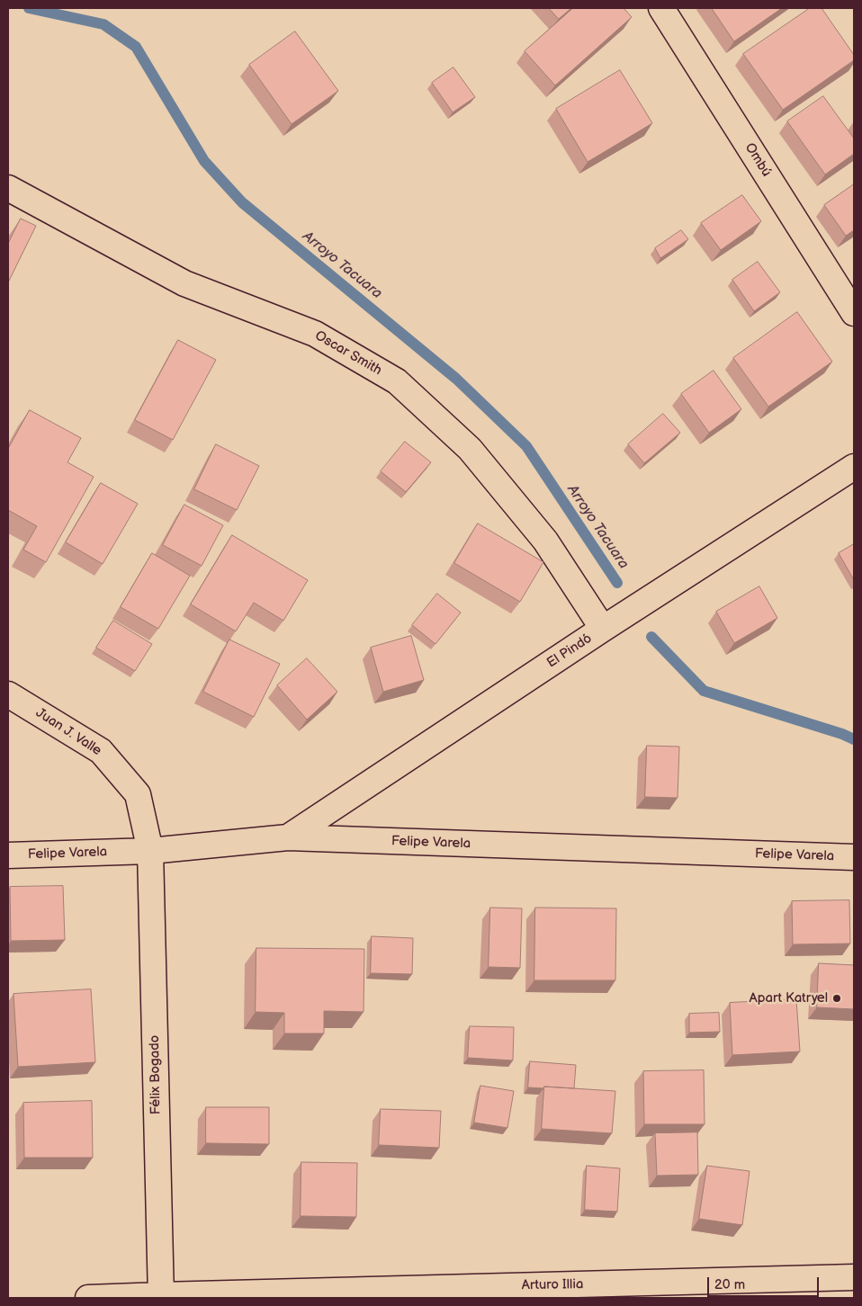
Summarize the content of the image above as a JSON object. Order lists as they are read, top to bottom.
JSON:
{
  "streets": {
    "street": [
      "Ombú",
      "Oscar Smith",
      "El Pindó",
      "Juan J. Valle",
      "Felipe Varela",
      "Félix Bogado",
      "Arturo Illia"
    ]
  },
  "crossings": [
    ["Oscar Smith", "El Pindó"],
    ["El Pindó", "Felipe Varela"],
    ["Juan J. Valle", "Felipe Varela"],
    ["Juan J. Valle", "Félix Bogado"],
    ["Felipe Varela", "Félix Bogado"],
    ["Félix Bogado", "Arturo Illia"]
  ],
  "water": ["Arroyo Tacuara"],
  "places": ["Apart Katryel"],
  "scale_bar": "20 m"
}
